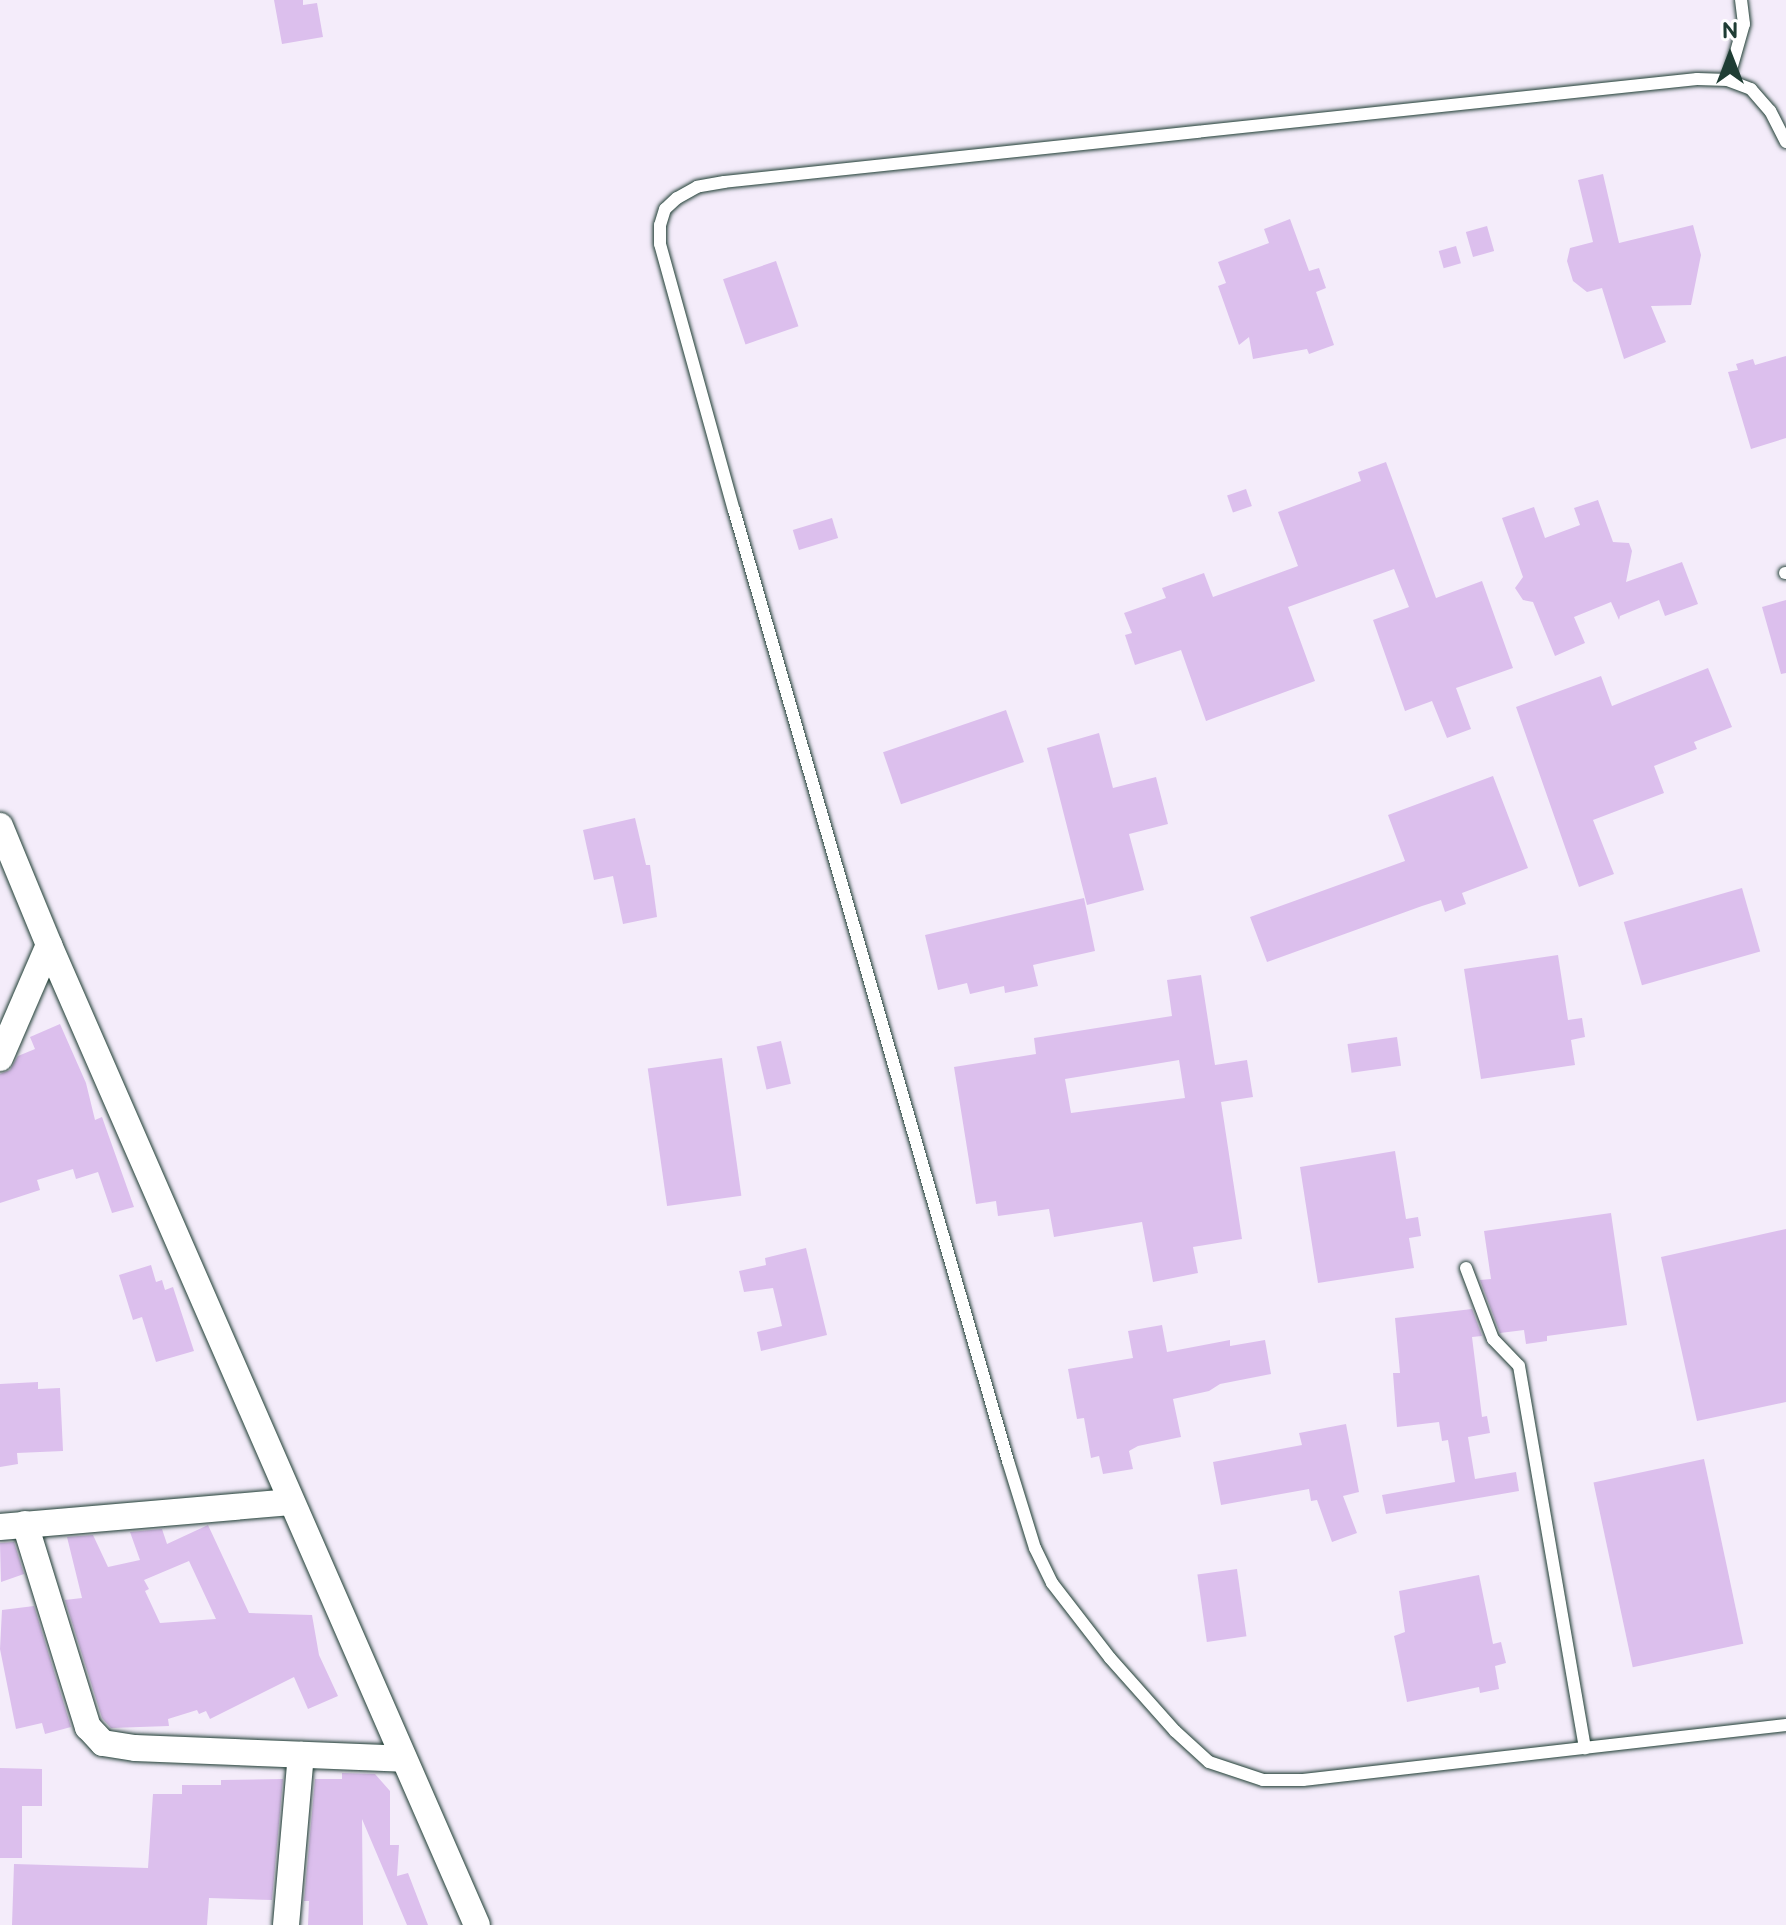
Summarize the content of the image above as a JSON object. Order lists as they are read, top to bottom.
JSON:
{
  "north": "top"
}
